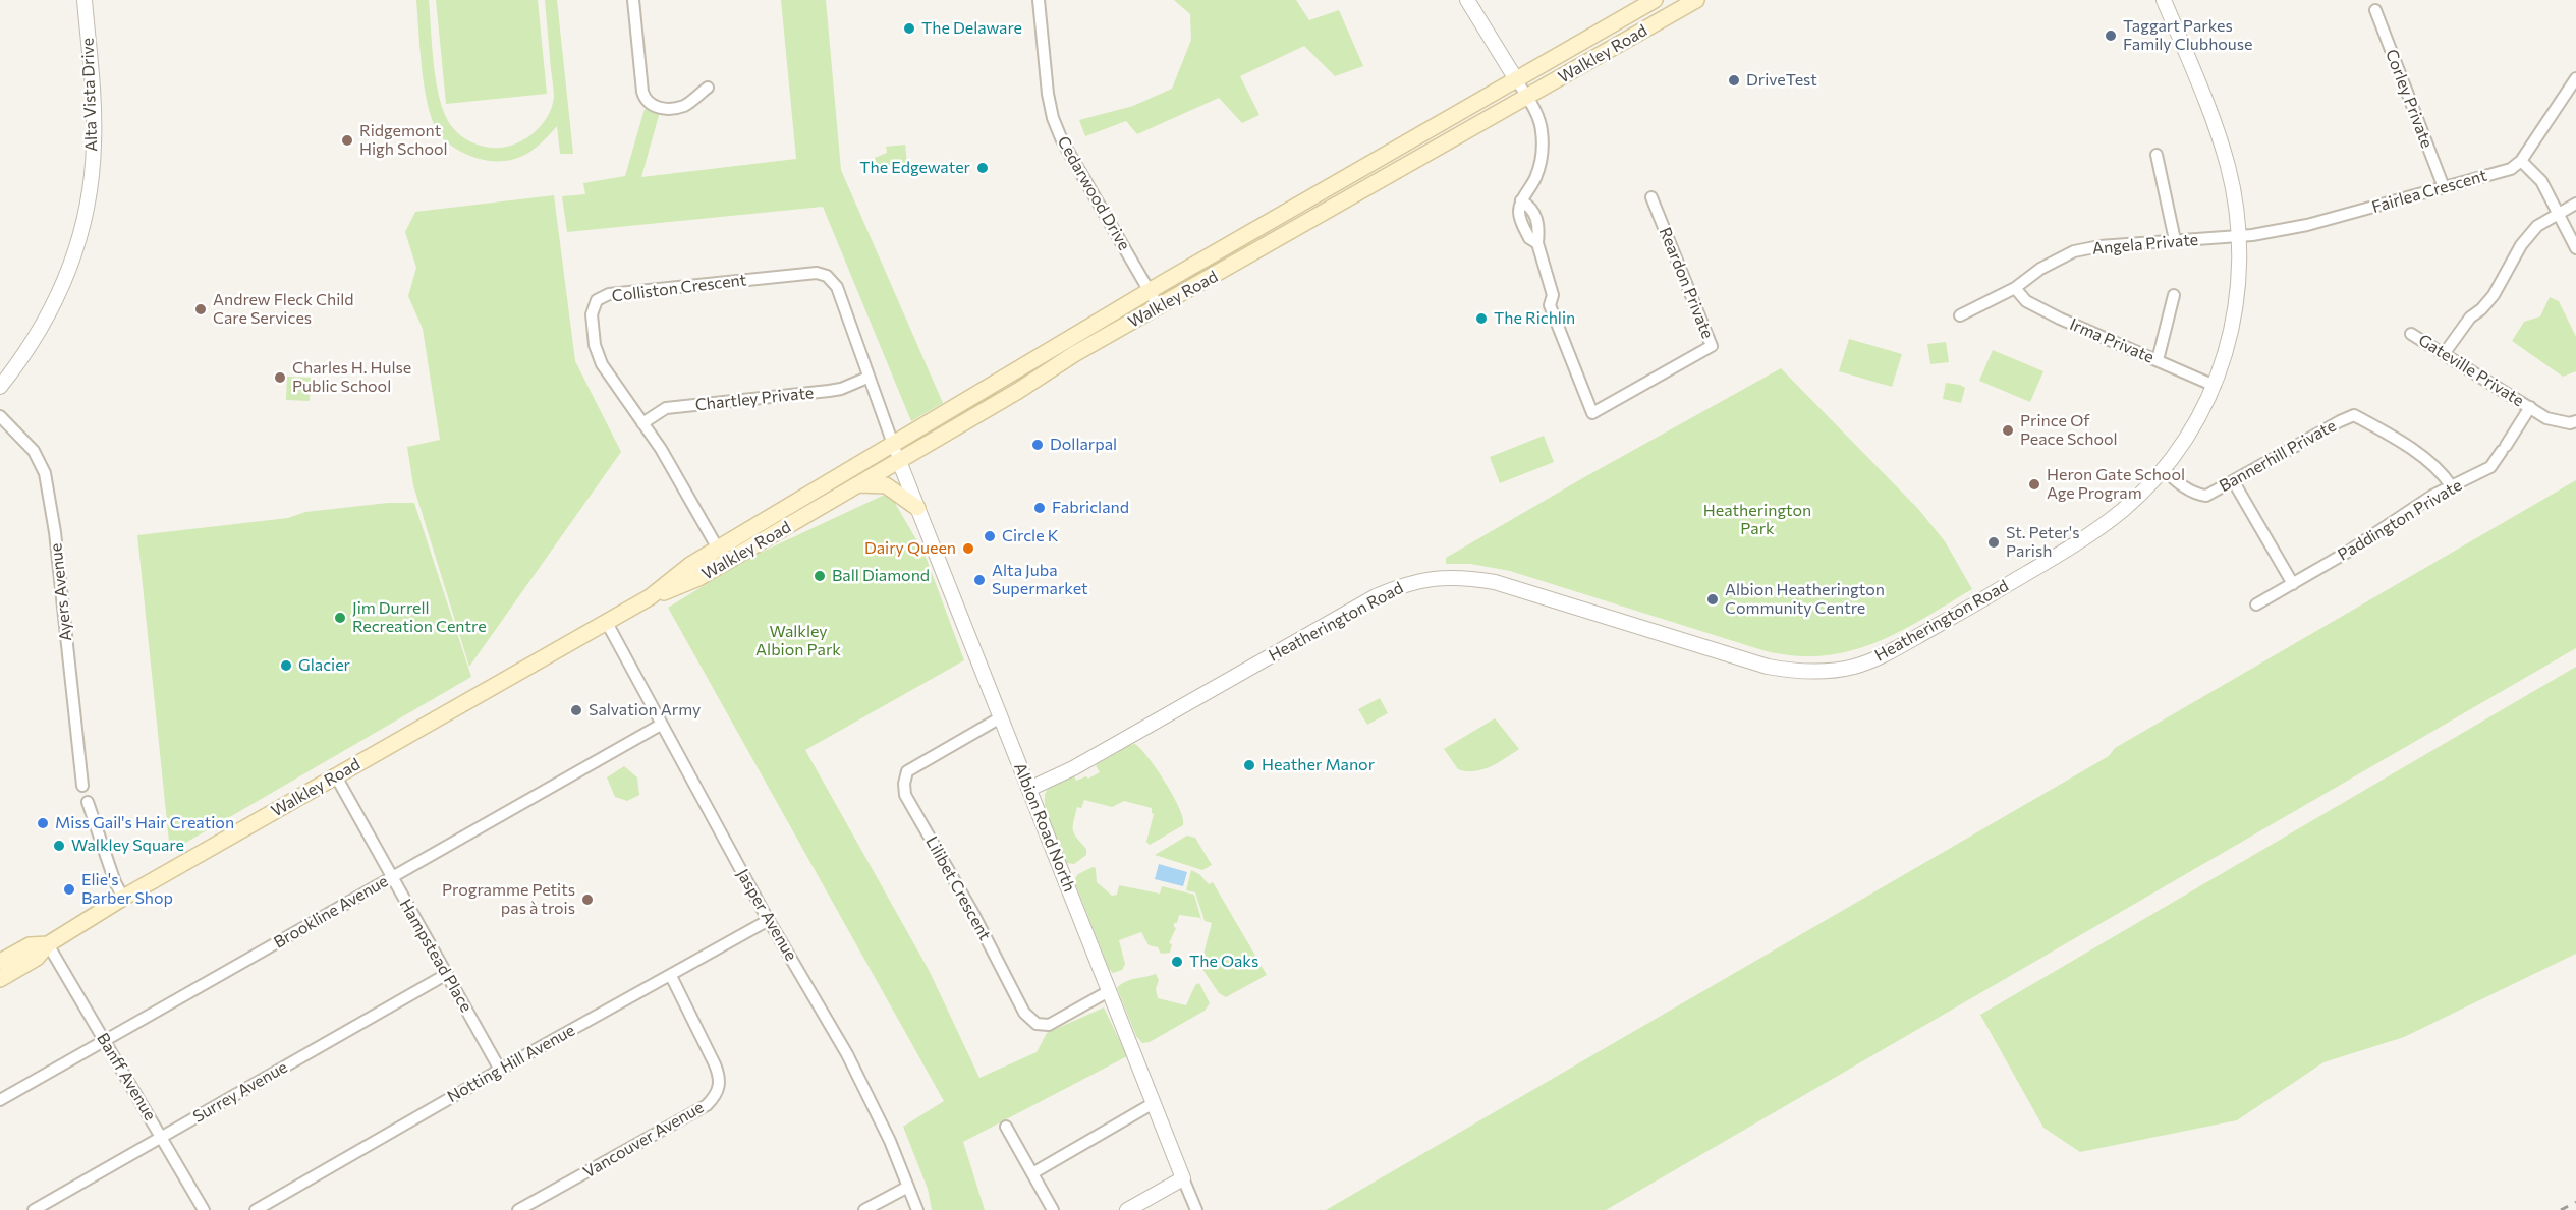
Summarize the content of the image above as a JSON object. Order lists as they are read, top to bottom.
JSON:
{
  "streets": {
    "main road": ["Walkley Road"],
    "street": [
      "Alta Vista Drive",
      "Corley Private",
      "Fairlea Crescent",
      "Cedarwood Drive",
      "Angela Private",
      "Reardon Private",
      "Colliston Crescent",
      "Irma Private",
      "Gateville Private",
      "Chartley Private",
      "Bannerhill Private",
      "Paddington Private",
      "Ayers Avenue",
      "Heatherington Road",
      "Albion Road North",
      "Lilibet Crescent",
      "Brookline Avenue",
      "Jasper Avenue",
      "Hampstead Place",
      "Notting Hill Avenue",
      "Banff Avenue",
      "Surrey Avenue",
      "Vancouver Avenue"
    ]
  },
  "crossings": [
    ["Walkley Road", "Cedarwood Drive"],
    ["Walkley Road", "Reardon Private"],
    ["Walkley Road", "Colliston Crescent"],
    ["Walkley Road", "Albion Road North"],
    ["Walkley Road", "Jasper Avenue"],
    ["Walkley Road", "Hampstead Place"],
    ["Walkley Road", "Banff Avenue"],
    ["Corley Private", "Fairlea Crescent"],
    ["Fairlea Crescent", "Angela Private"],
    ["Fairlea Crescent", "Heatherington Road"],
    ["Angela Private", "Irma Private"],
    ["Angela Private", "Heatherington Road"],
    ["Colliston Crescent", "Chartley Private"],
    ["Colliston Crescent", "Albion Road North"],
    ["Irma Private", "Heatherington Road"],
    ["Gateville Private", "Paddington Private"],
    ["Bannerhill Private", "Paddington Private"],
    ["Bannerhill Private", "Heatherington Road"],
    ["Heatherington Road", "Albion Road North"],
    ["Albion Road North", "Lilibet Crescent"],
    ["Brookline Avenue", "Jasper Avenue"],
    ["Brookline Avenue", "Hampstead Place"],
    ["Brookline Avenue", "Banff Avenue"],
    ["Jasper Avenue", "Notting Hill Avenue"],
    ["Hampstead Place", "Notting Hill Avenue"],
    ["Hampstead Place", "Surrey Avenue"],
    ["Notting Hill Avenue", "Vancouver Avenue"],
    ["Banff Avenue", "Surrey Avenue"]
  ],
  "parks": ["Heatherington Park", "Walkley Albion Park"],
  "places": [
    "The Delaware",
    "Taggart Parkes Family Clubhouse",
    "DriveTest",
    "Ridgemont High School",
    "The Edgewater",
    "Andrew Fleck Child Care Services",
    "The Richlin",
    "Charles H. Hulse Public School",
    "Prince Of Peace School",
    "Dollarpal",
    "Heron Gate School Age Program",
    "Fabricland",
    "Circle K",
    "St. Peter's Parish",
    "Dairy Queen",
    "Ball Diamond",
    "Alta Juba Supermarket",
    "Albion Heatherington Community Centre",
    "Jim Durrell Recreation Centre",
    "Glacier",
    "Salvation Army",
    "Heather Manor",
    "Miss Gail's Hair Creation",
    "Walkley Square",
    "Elie's Barber Shop",
    "Programme Petits pas à trois",
    "The Oaks"
  ]
}
